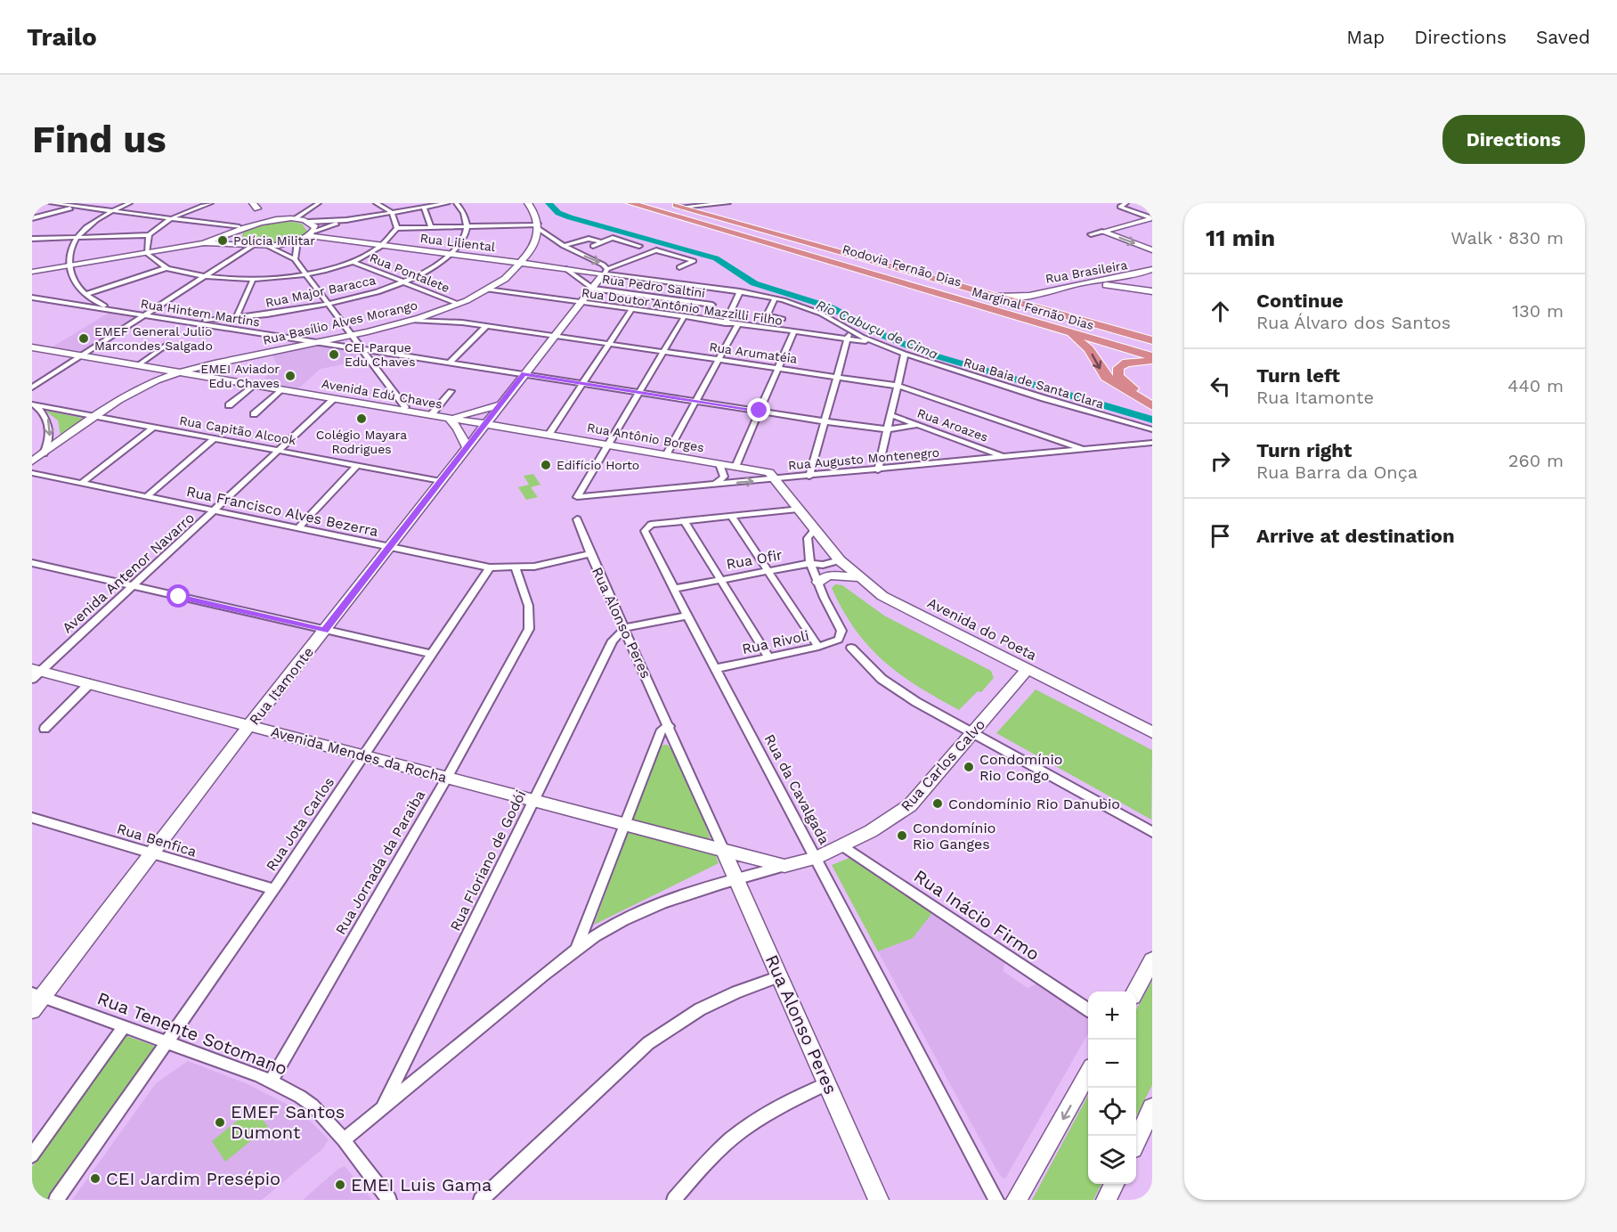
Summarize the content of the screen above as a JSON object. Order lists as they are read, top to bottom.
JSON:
{
  "streets": {
    "highway": ["Rodovia Fernão Dias", "Marginal Fernão Dias"],
    "street": [
      "Rua Liliental",
      "Rua Brasileira",
      "Rua Pontalete",
      "Rua Pedro Saltini",
      "Rua Major Baracca",
      "Rua Doutor Antônio Mazzilli Filho",
      "Rua Hintem Martins",
      "Rua Basílio Alves Morango",
      "Rua Arumatéia",
      "Rua Baia de Santa Clara",
      "Avenida Edú Chaves",
      "Rua Aroazes",
      "Rua Capitão Alcook",
      "Rua Antônio Borges",
      "Rua Augusto Montenegro",
      "Rua Francisco Alves Bezerra",
      "Rua Ofir",
      "Avenida Antenor Navarro",
      "Rua Alonso Peres",
      "Avenida do Poeta",
      "Rua Rivoli",
      "Rua Itamonte",
      "Avenida Mendes da Rocha",
      "Rua Carlos Calvo",
      "Rua da Cavalgada",
      "Rua Jota Carlos",
      "Rua Benfica",
      "Rua Floriano de Godói",
      "Rua Jornada da Paraiba",
      "Rua Inácio Firmo",
      "Rua Tenente Sotomano"
    ]
  },
  "crossings": [
    ["Rua Liliental", "Rua Major Baracca"],
    ["Rua Liliental", "Rua Basílio Alves Morango"],
    ["Rua Liliental", "Rua Baia de Santa Clara"],
    ["Rua Liliental", "Rua Itamonte"],
    ["Rua Brasileira", "Marginal Fernão Dias"],
    ["Rua Pontalete", "Rua Major Baracca"],
    ["Rua Pontalete", "Rua Basílio Alves Morango"],
    ["Rua Pedro Saltini", "Rua Itamonte"],
    ["Rua Major Baracca", "Rua Hintem Martins"],
    ["Rua Doutor Antônio Mazzilli Filho", "Rua Basílio Alves Morango"],
    ["Rua Doutor Antônio Mazzilli Filho", "Rua Baia de Santa Clara"],
    ["Rua Doutor Antônio Mazzilli Filho", "Rua Itamonte"],
    ["Rua Hintem Martins", "Rua Basílio Alves Morango"],
    ["Rua Hintem Martins", "Rua Aroazes"],
    ["Rua Hintem Martins", "Rua Itamonte"],
    ["Rua Basílio Alves Morango", "Rua Arumatéia"],
    ["Rua Basílio Alves Morango", "Avenida Edú Chaves"],
    ["Rua Arumatéia", "Rua Augusto Montenegro"],
    ["Rua Arumatéia", "Rua Itamonte"],
    ["Rua Baia de Santa Clara", "Rua Itamonte"],
    ["Avenida Edú Chaves", "Rua Antônio Borges"],
    ["Avenida Edú Chaves", "Avenida Antenor Navarro"],
    ["Avenida Edú Chaves", "Rua Itamonte"],
    ["Rua Aroazes", "Rua Augusto Montenegro"],
    ["Rua Capitão Alcook", "Avenida Antenor Navarro"],
    ["Rua Capitão Alcook", "Rua Itamonte"],
    ["Rua Antônio Borges", "Rua Augusto Montenegro"],
    ["Rua Antônio Borges", "Avenida do Poeta"],
    ["Rua Antônio Borges", "Rua Itamonte"],
    ["Rua Augusto Montenegro", "Avenida do Poeta"],
    ["Rua Francisco Alves Bezerra", "Avenida Antenor Navarro"],
    ["Rua Francisco Alves Bezerra", "Rua Alonso Peres"],
    ["Rua Francisco Alves Bezerra", "Rua Itamonte"],
    ["Rua Francisco Alves Bezerra", "Rua Jota Carlos"],
    ["Rua Francisco Alves Bezerra", "Rua Jornada da Paraiba"],
    ["Rua Ofir", "Avenida do Poeta"],
    ["Rua Ofir", "Rua da Cavalgada"],
    ["Avenida Antenor Navarro", "Avenida Mendes da Rocha"],
    ["Rua Alonso Peres", "Rua Carlos Calvo"],
    ["Rua Alonso Peres", "Rua Floriano de Godói"],
    ["Avenida do Poeta", "Rua Carlos Calvo"],
    ["Avenida do Poeta", "Rua da Cavalgada"],
    ["Rua Rivoli", "Rua da Cavalgada"],
    ["Rua Itamonte", "Avenida Mendes da Rocha"],
    ["Rua Itamonte", "Rua Benfica"],
    ["Rua Itamonte", "Rua Tenente Sotomano"],
    ["Avenida Mendes da Rocha", "Rua Carlos Calvo"],
    ["Avenida Mendes da Rocha", "Rua Jota Carlos"],
    ["Avenida Mendes da Rocha", "Rua Floriano de Godói"],
    ["Avenida Mendes da Rocha", "Rua Jornada da Paraiba"],
    ["Rua Carlos Calvo", "Rua da Cavalgada"],
    ["Rua Carlos Calvo", "Rua Floriano de Godói"],
    ["Rua Carlos Calvo", "Rua Inácio Firmo"],
    ["Rua Carlos Calvo", "Rua Tenente Sotomano"],
    ["Rua Jota Carlos", "Rua Benfica"],
    ["Rua Jota Carlos", "Rua Tenente Sotomano"],
    ["Rua Jornada da Paraiba", "Rua Tenente Sotomano"]
  ],
  "water": ["Rio Cabuçu de Cima"],
  "places": [
    "Polícia Militar",
    "EMEF General Julio Marcondes Salgado",
    "CEI Parque Edu Chaves",
    "EMEI Aviador Edu Chaves",
    "Colégio Mayara Rodrigues",
    "Edifício Horto",
    "Condomínio Rio Congo",
    "Condomínio Rio Danubio",
    "Condomínio Rio Ganges",
    "EMEF Santos Dumont",
    "CEI Jardim Presépio",
    "EMEI Luis Gama"
  ],
  "page": {
    "header": "Trailo",
    "nav": ["Map", "Directions", "Saved"],
    "buttons": "Directions",
    "title": "Find us",
    "heading": ["11 min", "Walk · 830 m"],
    "list": [
      ["Continue", "Rua Álvaro dos Santos", "130 m"],
      ["Turn left", "Rua Itamonte", "440 m"],
      ["Turn right", "Rua Barra da Onça", "260 m"],
      "Arrive at destination"
    ],
    "map_buttons": ["+", "−"]
  }
}
